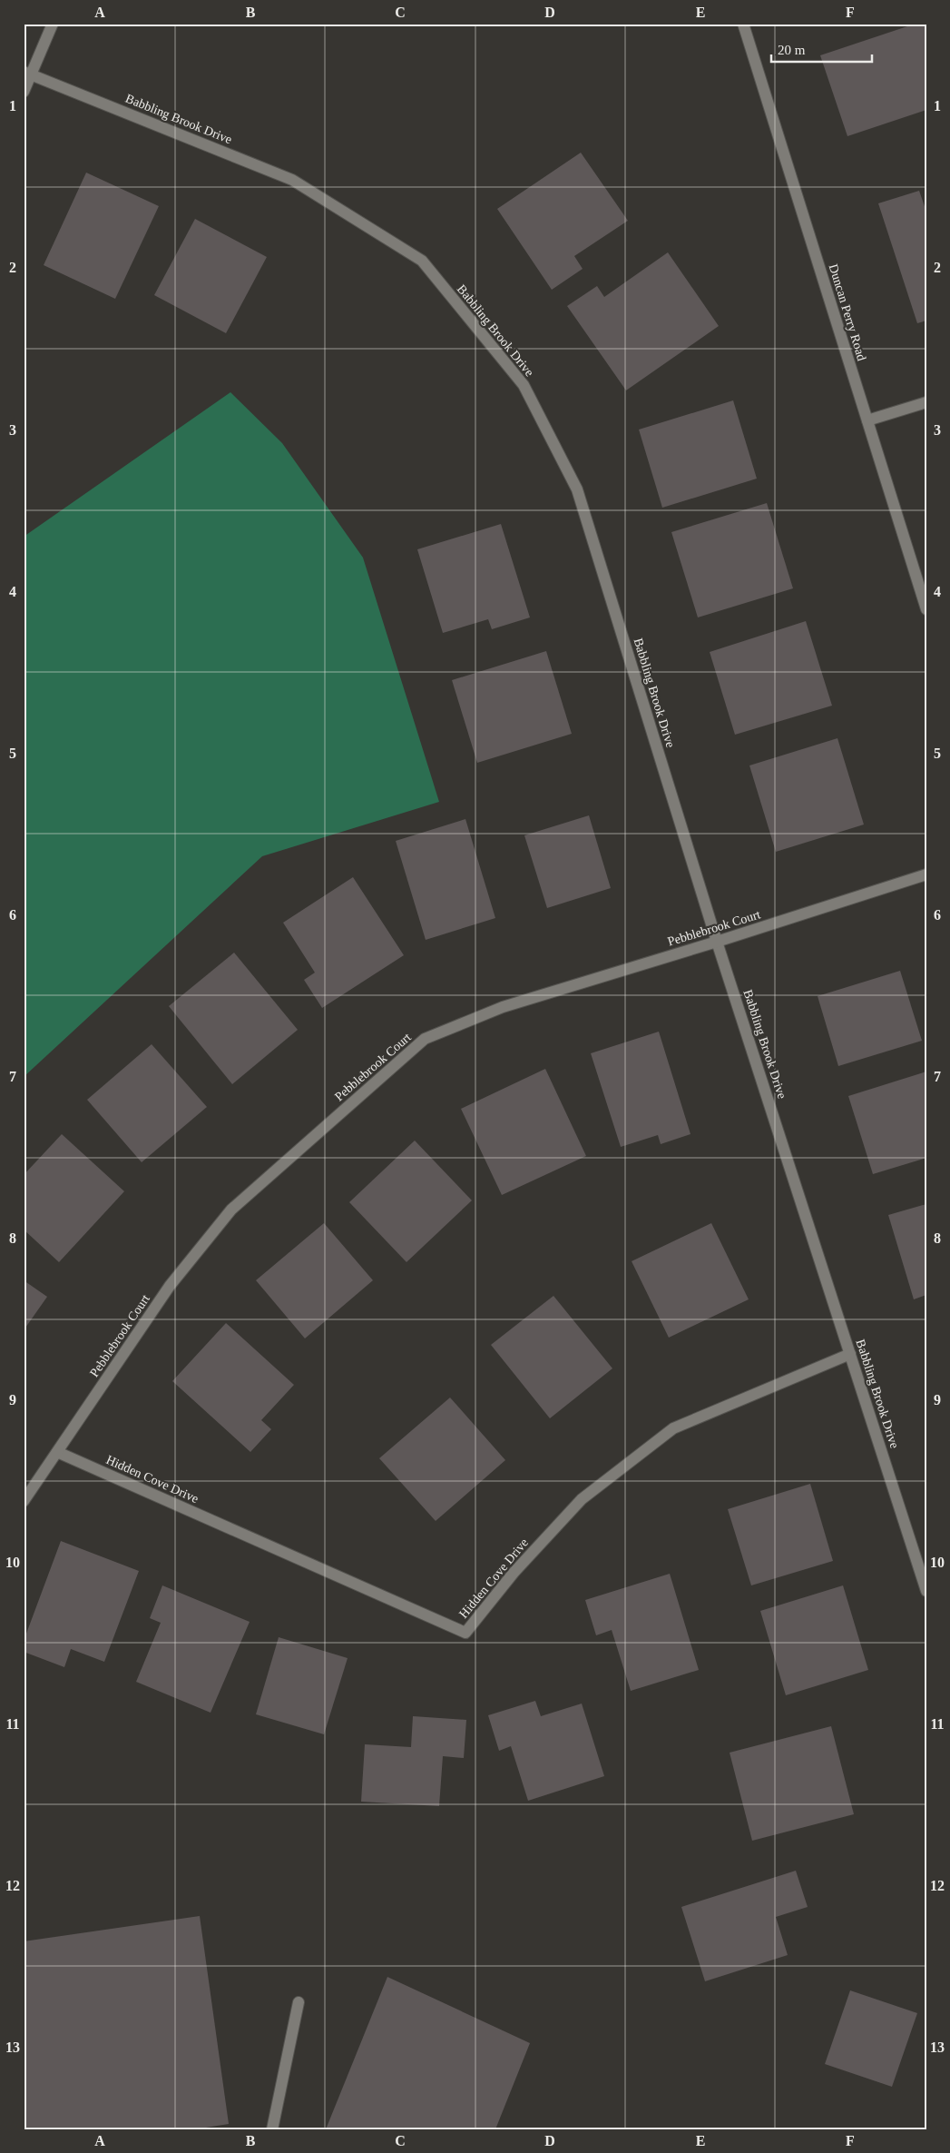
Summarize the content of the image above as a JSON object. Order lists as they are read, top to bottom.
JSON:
{
  "streets": {
    "street": [
      "Babbling Brook Drive",
      "Duncan Perry Road",
      "Pebblebrook Court",
      "Hidden Cove Drive"
    ]
  },
  "crossings": [
    ["Babbling Brook Drive", "Pebblebrook Court"],
    ["Babbling Brook Drive", "Hidden Cove Drive"],
    ["Pebblebrook Court", "Hidden Cove Drive"]
  ],
  "scale_bar": "20 m",
  "grid": {
    "columns": [
      "A",
      "B",
      "C",
      "D",
      "E",
      "F"
    ],
    "rows": [
      "1",
      "2",
      "3",
      "4",
      "5",
      "6",
      "7",
      "8",
      "9",
      "10",
      "11",
      "12",
      "13"
    ]
  }
}
